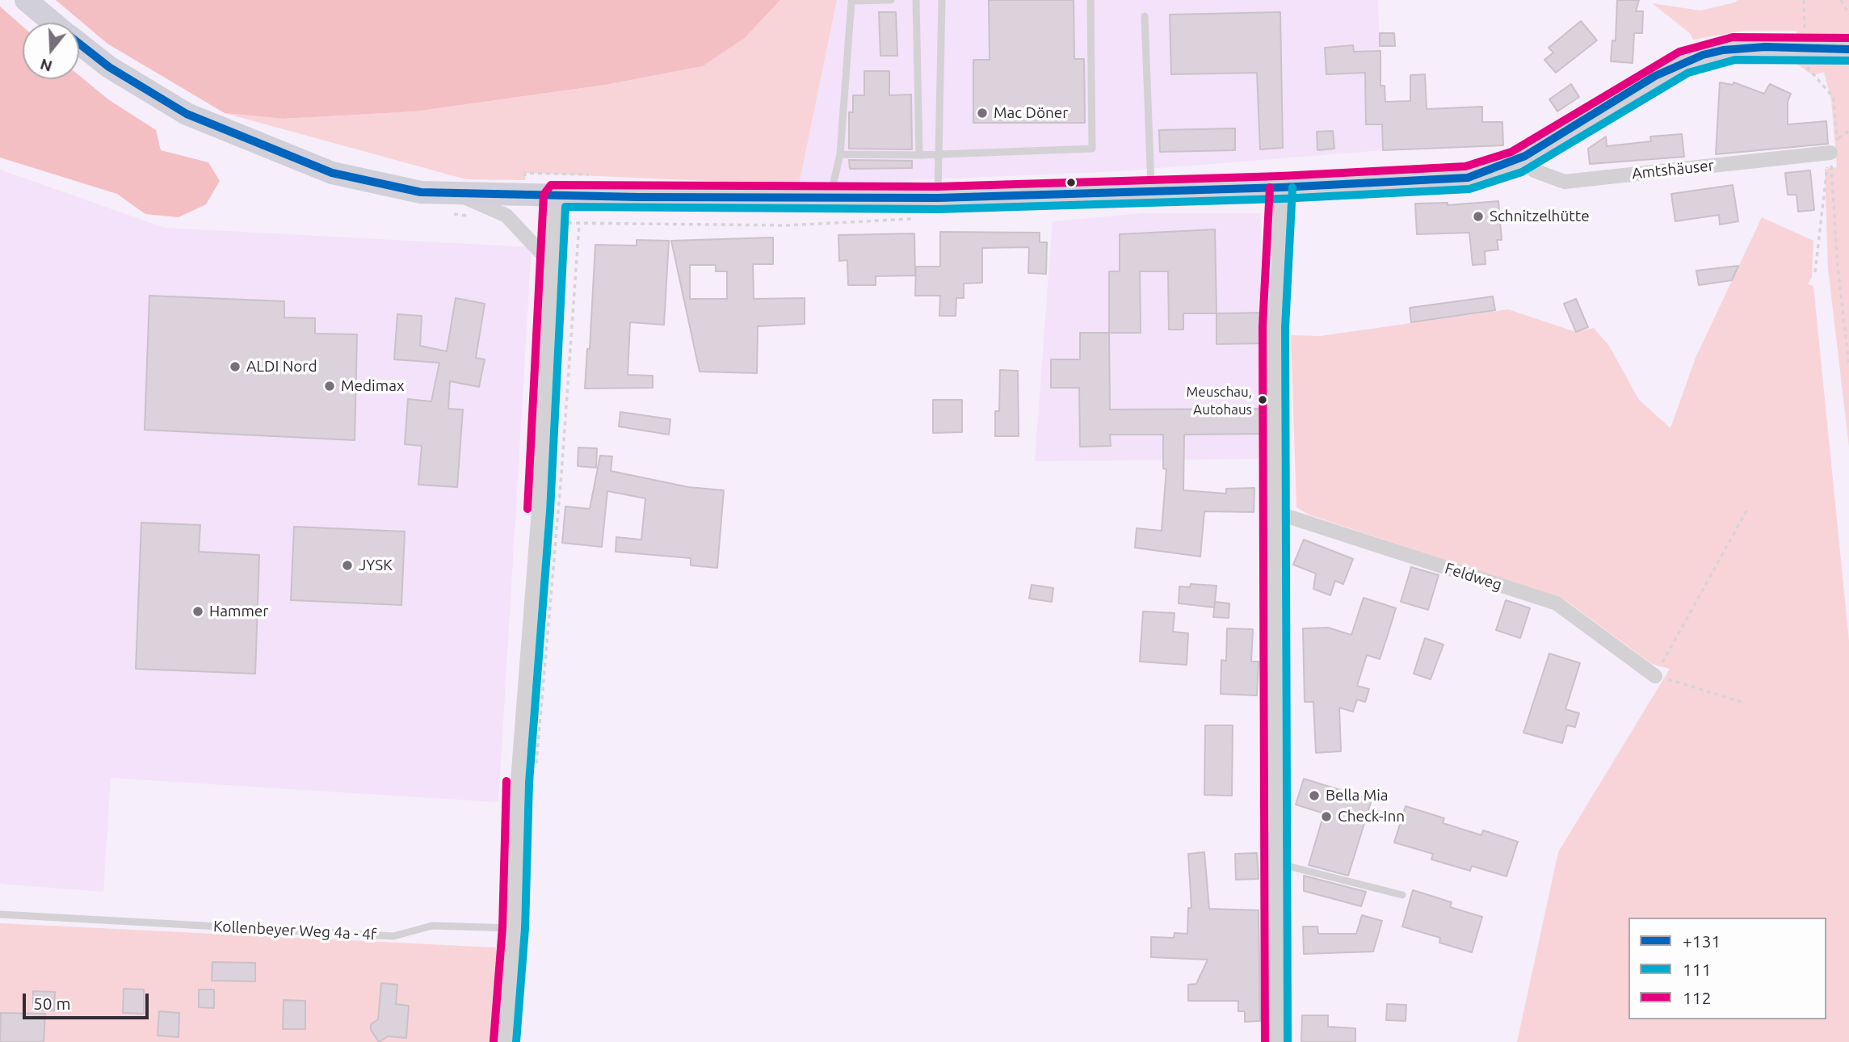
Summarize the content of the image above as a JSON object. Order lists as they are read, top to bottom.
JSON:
{
  "streets": {
    "street": ["Amtshäuser", "Feldweg"],
    "lane": ["Kollenbeyer Weg 4a - 4f"]
  },
  "places": [
    "Mac Döner",
    "Schnitzelhütte",
    "ALDI Nord",
    "Medimax",
    "Meuschau, Autohaus",
    "JYSK",
    "Hammer",
    "Bella Mia",
    "Check-Inn"
  ],
  "lines": ["transit line 112", "transit line +131", "transit line 111"],
  "legend": ["+131", "111", "112"],
  "scale_bar": "50 m",
  "north": "bottom"
}
